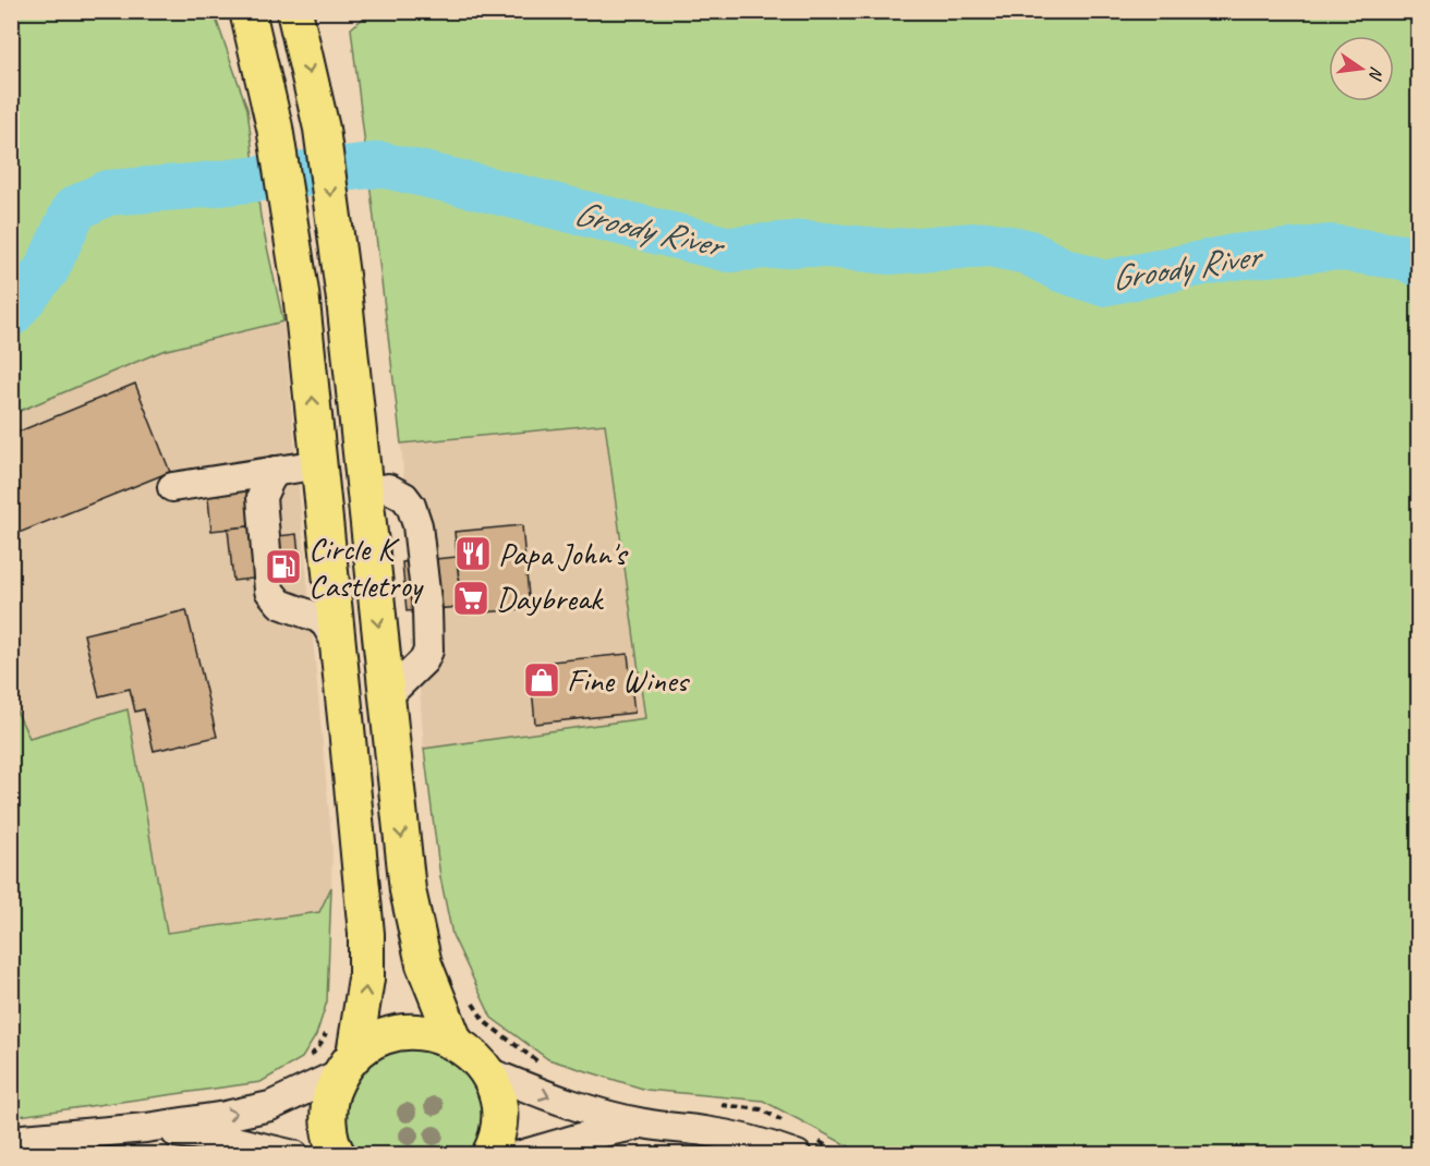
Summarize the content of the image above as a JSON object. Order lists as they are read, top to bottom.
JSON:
{
  "water": ["Groody River"],
  "places": {
    "restaurant": ["Papa John's"],
    "fuel station": ["Circle K Castletroy"],
    "supermarket": ["Daybreak"],
    "shop": ["Fine Wines"]
  },
  "north": "right"
}
